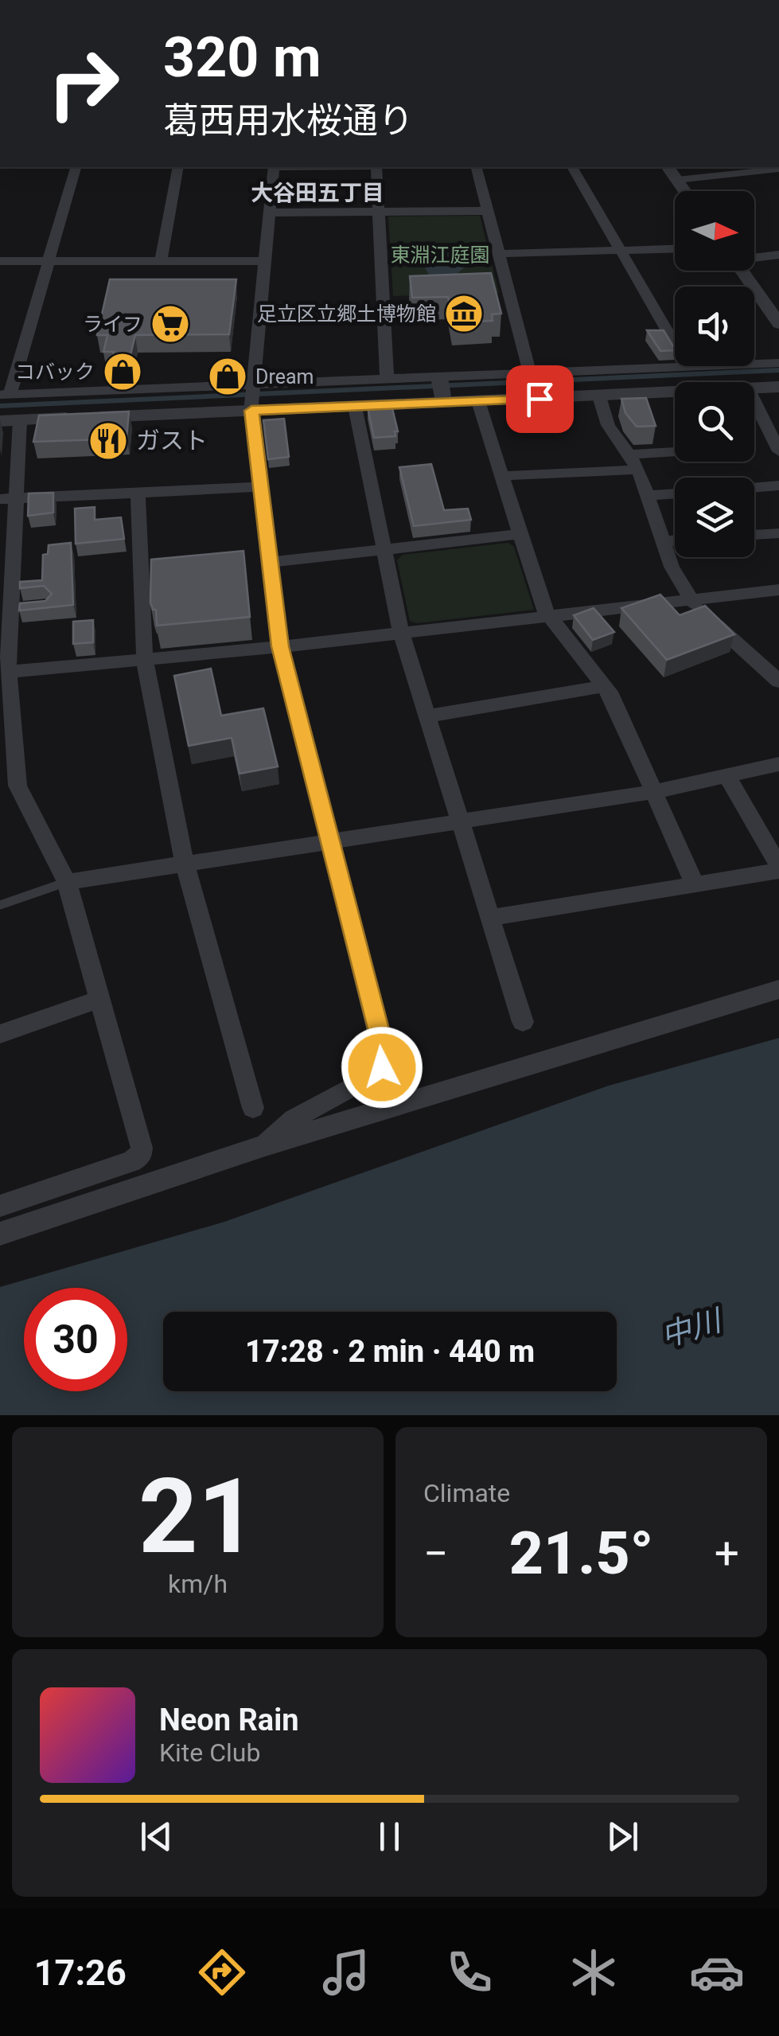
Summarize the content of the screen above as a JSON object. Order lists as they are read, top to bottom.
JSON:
{
  "districts": ["大谷田五丁目"],
  "water": ["中川"],
  "parks": ["東淵江庭園"],
  "places": {
    "museum": ["足立区立郷土博物館"],
    "supermarket": ["ライフ"],
    "shop": ["コバック", "Dream"],
    "restaurant": ["ガスト"]
  },
  "north": "right",
  "page": {
    "turn": ["320 m", "葛西用水桜通り"],
    "limit": "30",
    "trip": "17:28 · 2 min · 440 m",
    "tile": [
      ["21", "km/h"],
      "Climate"
    ],
    "heat": ["−", "21.5°", "+"],
    "song": ["Neon Rain", "Kite Club"],
    "tabs": "17:26"
  }
}
